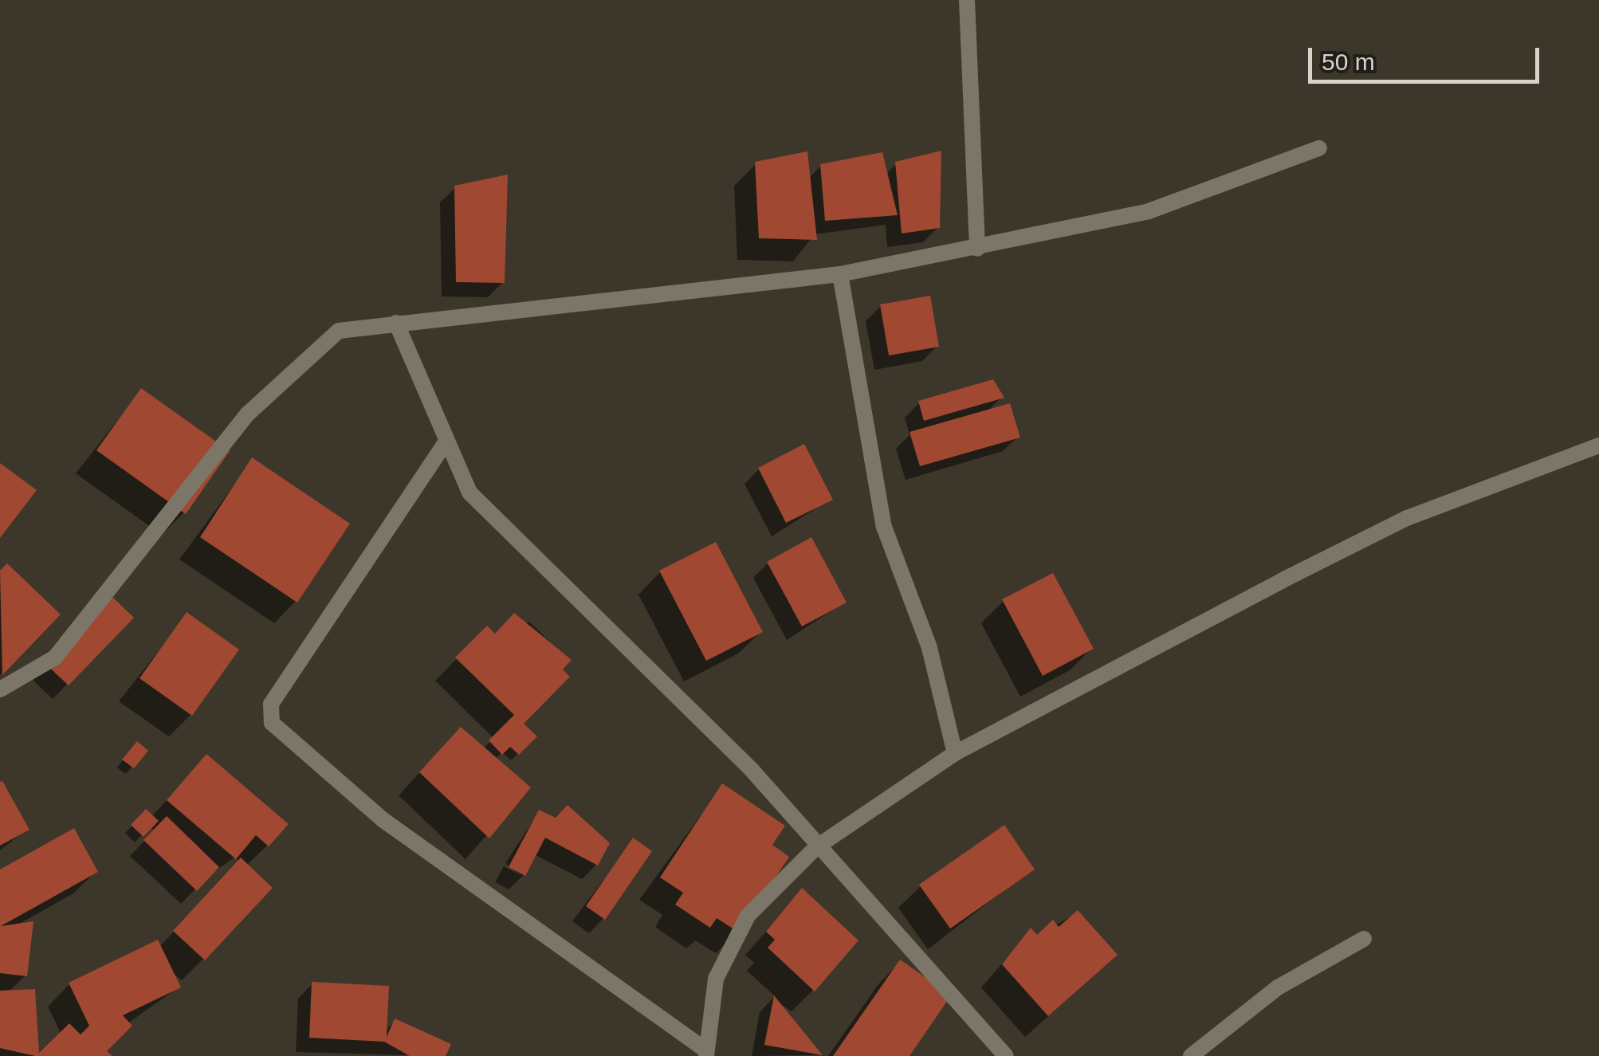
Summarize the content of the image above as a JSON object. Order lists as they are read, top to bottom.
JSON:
{
  "scale_bar": "50 m"
}
